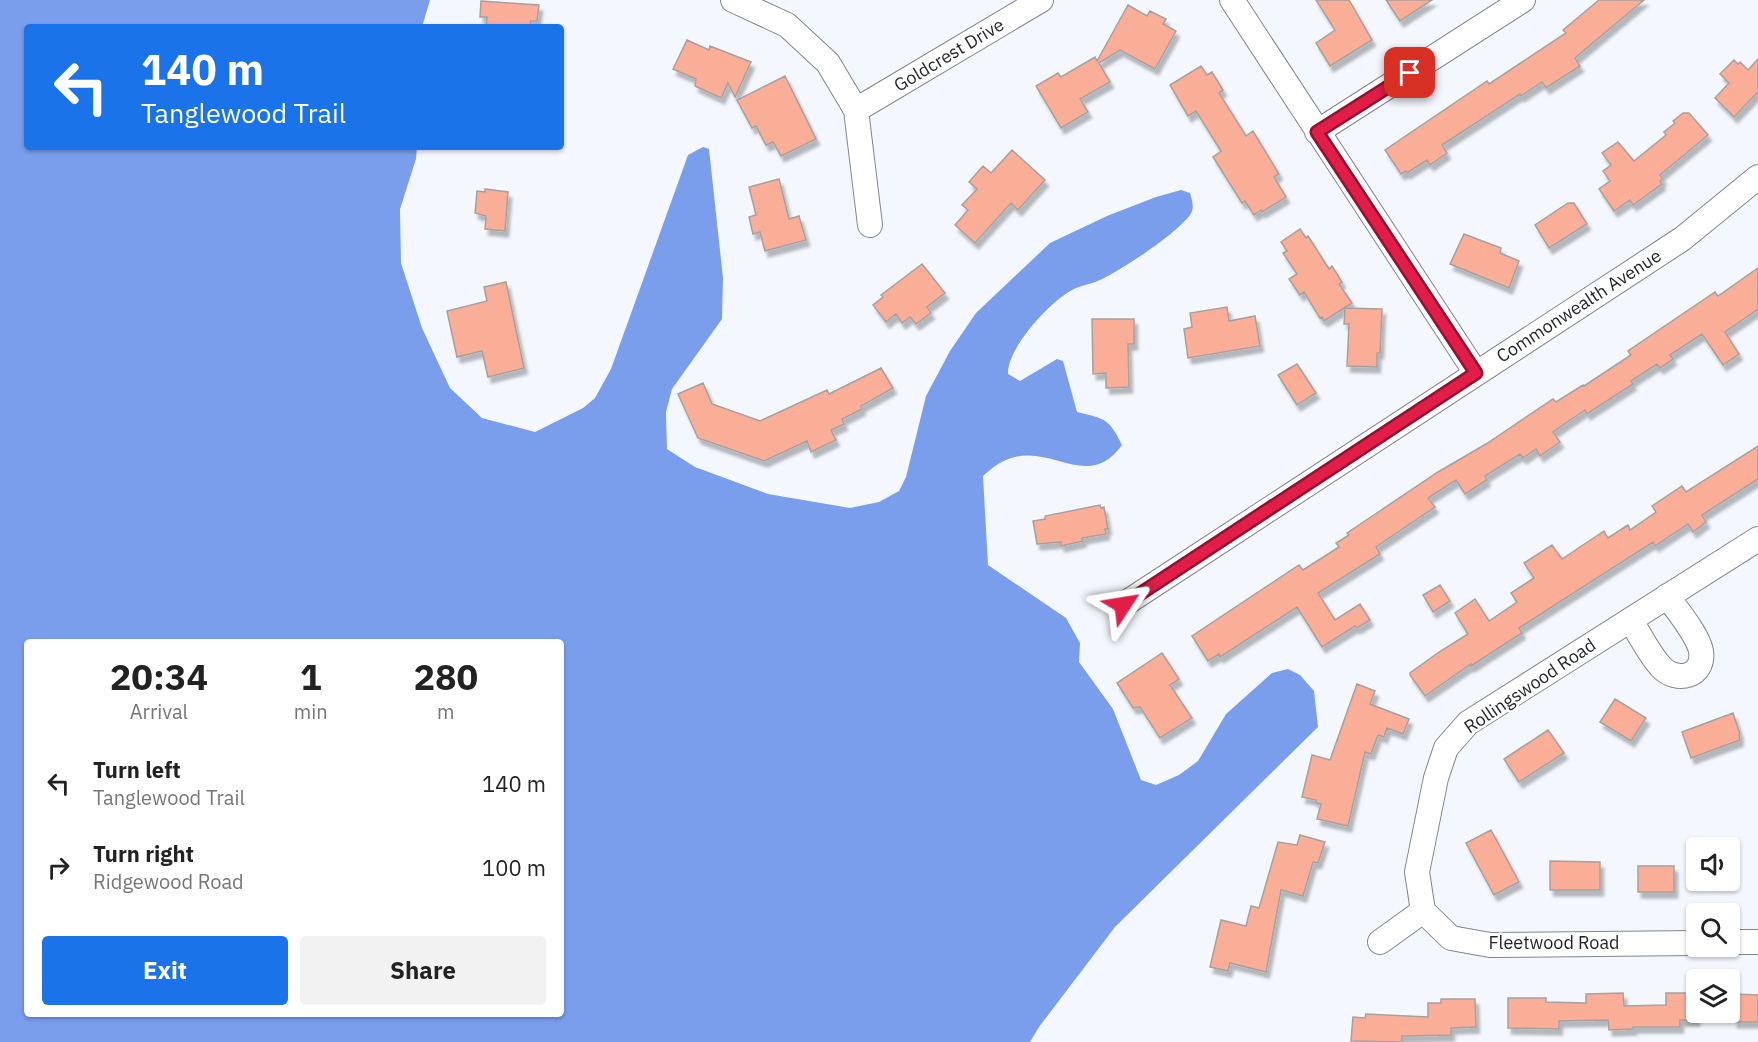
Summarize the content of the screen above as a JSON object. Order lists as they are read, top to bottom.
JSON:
{
  "streets": {
    "street": [
      "Goldcrest Drive",
      "Commonwealth Avenue",
      "Rollingswood Road",
      "Fleetwood Road"
    ]
  },
  "crossings": [
    ["Rollingswood Road", "Fleetwood Road"]
  ],
  "page": {
    "turn": ["140 m", "Tanglewood Trail"],
    "eta": [
      "20:34",
      "Arrival",
      "1",
      "min",
      "280",
      "m"
    ],
    "list": [
      {
        "name": "Turn left",
        "note": "Tanglewood Trail",
        "value": "140 m"
      },
      {
        "name": "Turn right",
        "note": "Ridgewood Road",
        "value": "100 m"
      }
    ],
    "buttons": ["Exit", "Share"]
  }
}
